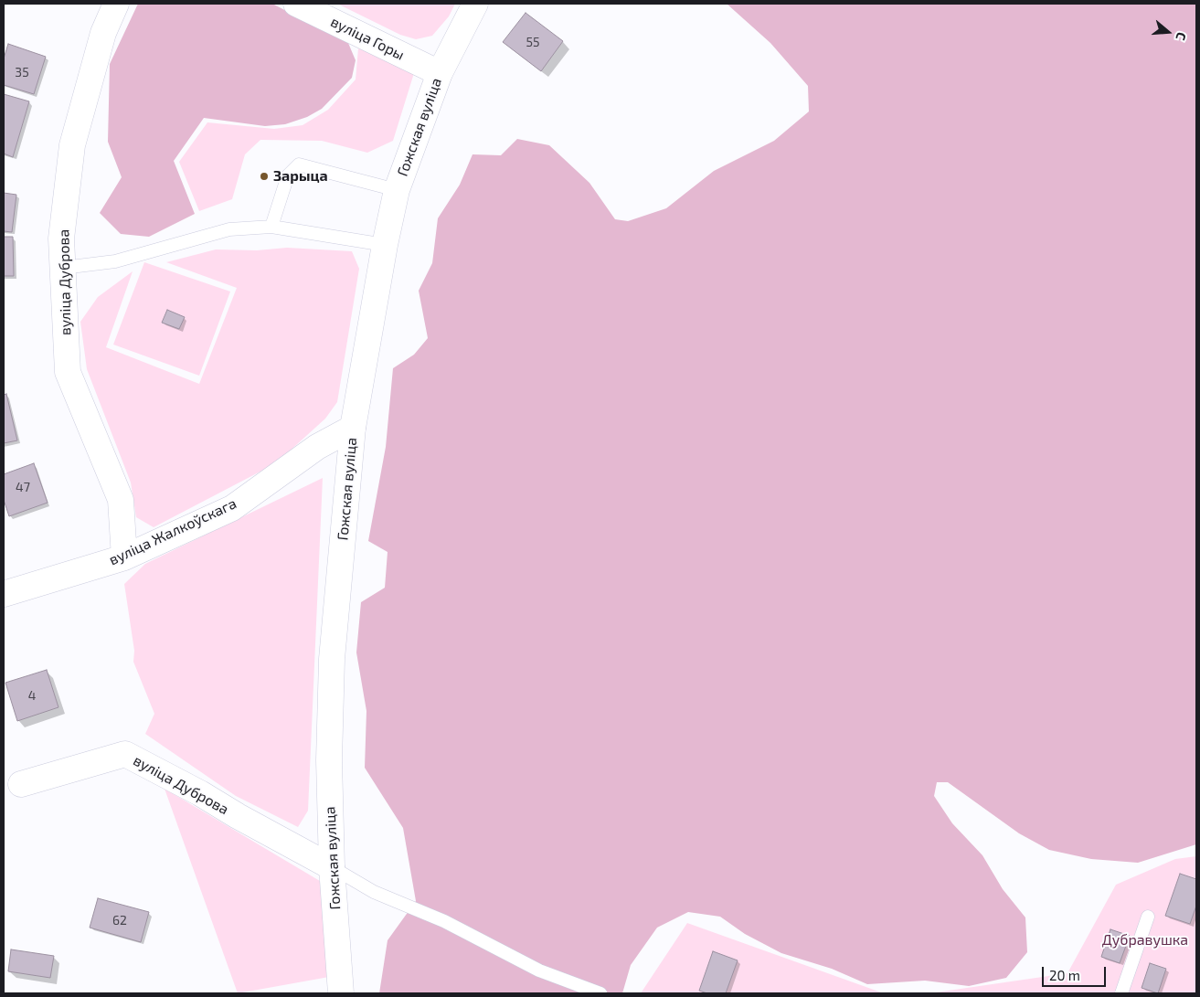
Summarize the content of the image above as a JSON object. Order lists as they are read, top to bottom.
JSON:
{
  "streets": {
    "street": [
      "вуліца Горы",
      "Гожская вуліца",
      "вуліца Дуброва",
      "вуліца Жалкоўскага"
    ]
  },
  "crossings": [
    ["вуліца Горы", "Гожская вуліца"],
    ["Гожская вуліца", "вуліца Дуброва"],
    ["Гожская вуліца", "вуліца Жалкоўскага"],
    ["вуліца Дуброва", "вуліца Жалкоўскага"]
  ],
  "parks": ["Дубравушка"],
  "places": ["Зарыца"],
  "house_numbers": [
    "55",
    "35",
    "47",
    "4",
    "62"
  ],
  "scale_bar": "20 m",
  "north": "right"
}
